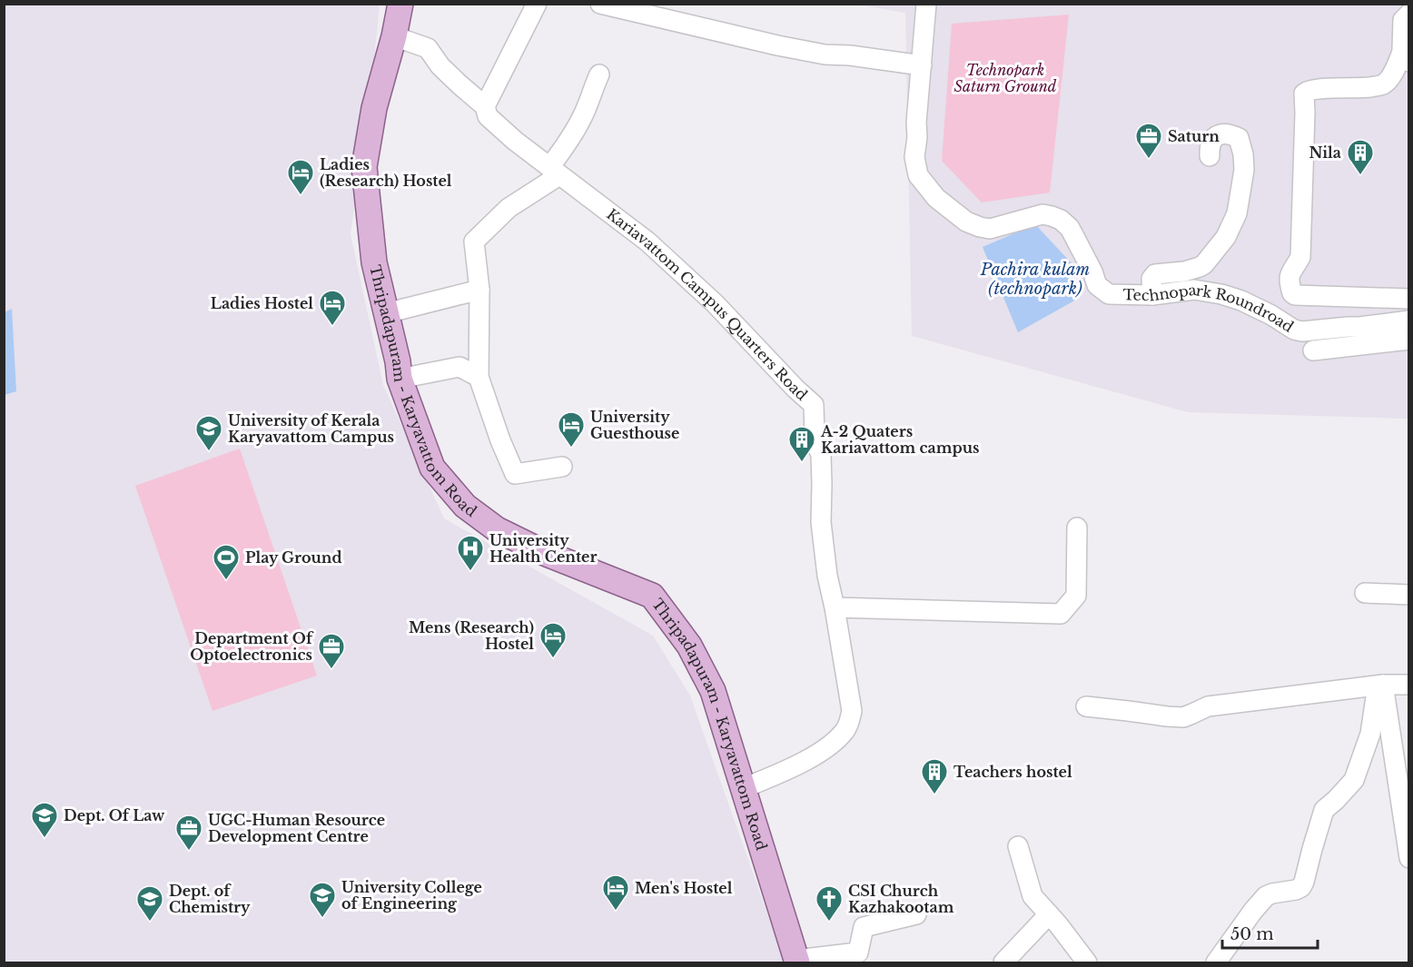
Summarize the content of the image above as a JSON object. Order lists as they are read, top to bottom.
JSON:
{
  "streets": {
    "main road": ["Thripadapuram - Karyavattom Road"],
    "street": ["Kariavattom Campus Quarters Road", "Technopark Roundroad"]
  },
  "crossings": [
    ["Kariavattom Campus Quarters Road", "Thripadapuram - Karyavattom Road"]
  ],
  "water": ["Pachira kulam (technopark)"],
  "parks": ["Technopark Saturn Ground"],
  "places": {
    "office": ["Saturn", "Department Of Optoelectronics", "UGC-Human Resource Development Centre"],
    "building": ["Nila", "A-2 Quaters Kariavattom campus", "Teachers hostel"],
    "hotel": [
      "Ladies (Research) Hostel",
      "Ladies Hostel",
      "University Guesthouse",
      "Mens (Research) Hostel",
      "Men's Hostel"
    ],
    "school or university": [
      "University of Kerala Karyavattom Campus",
      "Dept. Of Law",
      "University College of Engineering",
      "Dept. of Chemistry"
    ],
    "hospital": ["University Health Center"],
    "sports": ["Play Ground"],
    "church": ["CSI Church Kazhakootam"]
  },
  "scale_bar": "50 m"
}
